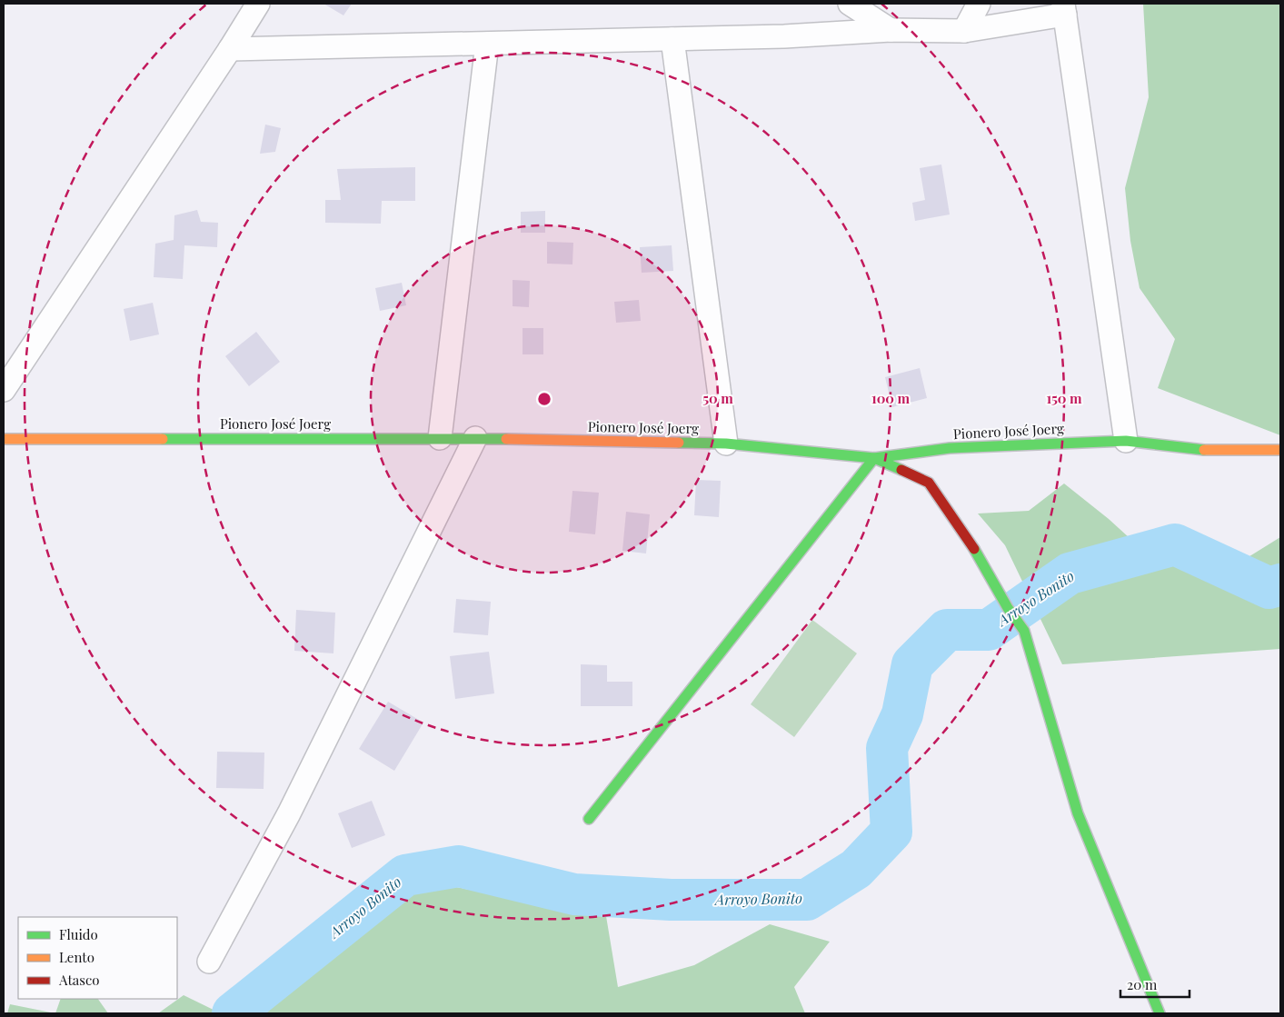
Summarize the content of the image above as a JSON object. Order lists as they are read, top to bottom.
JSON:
{
  "streets": {
    "street": ["Pionero José Joerg"]
  },
  "water": ["Arroyo Bonito"],
  "legend": ["Fluido", "Lento", "Atasco"],
  "scale_bar": "20 m",
  "rings": ["50 m", "100 m", "150 m"]
}
